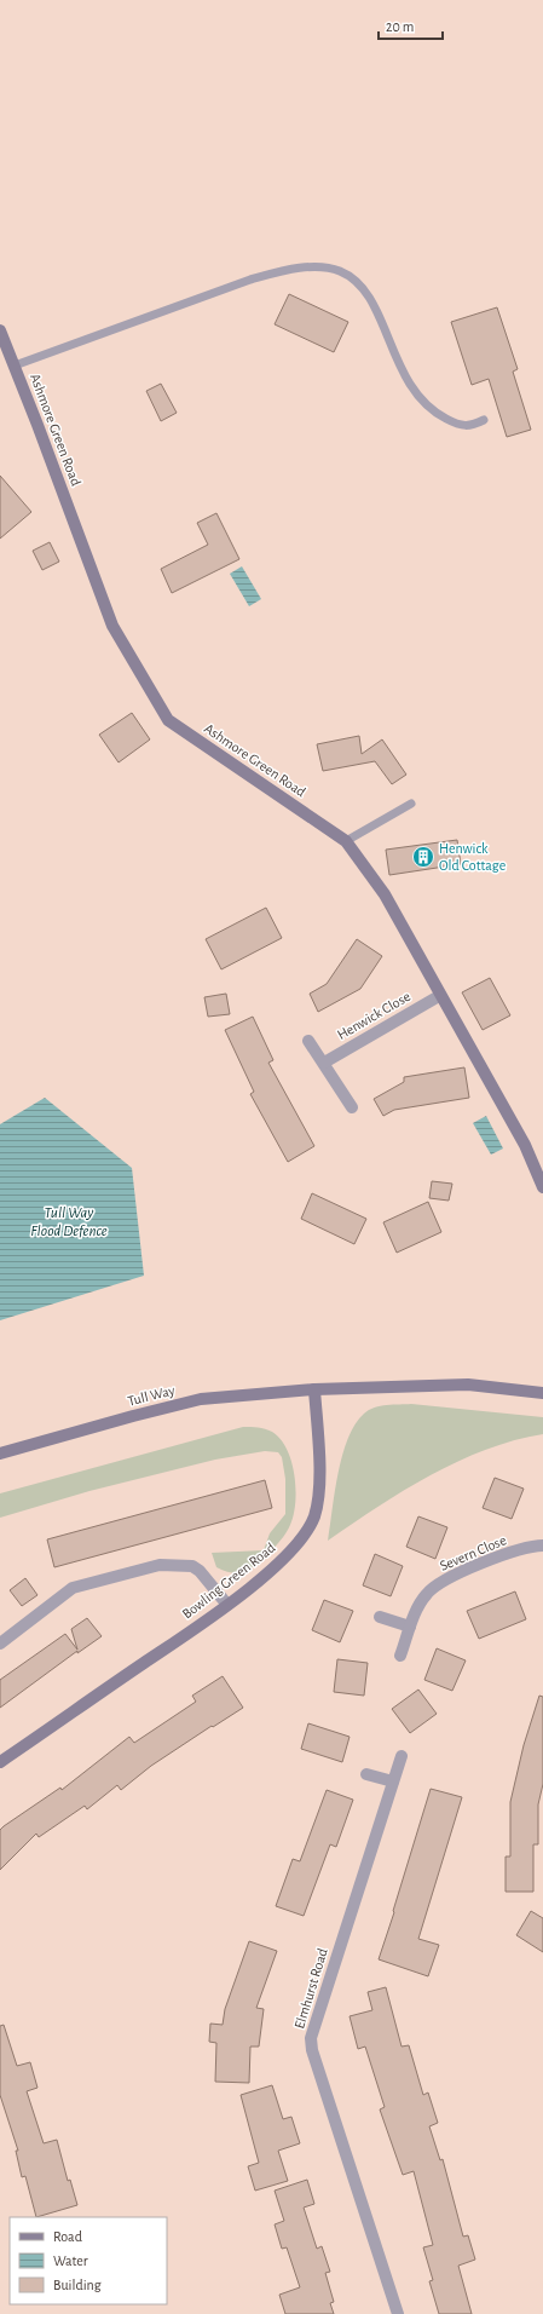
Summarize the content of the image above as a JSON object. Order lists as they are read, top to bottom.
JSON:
{
  "streets": {
    "street": [
      "Ashmore Green Road",
      "Henwick Close",
      "Tull Way",
      "Severn Close",
      "Bowling Green Road",
      "Elmhurst Road"
    ]
  },
  "crossings": [
    ["Ashmore Green Road", "Henwick Close"],
    ["Tull Way", "Bowling Green Road"]
  ],
  "water": ["Tull Way Flood Defence"],
  "places": {
    "building": ["Henwick Old Cottage"]
  },
  "legend": ["Road", "Water", "Building"],
  "scale_bar": "20 m"
}
